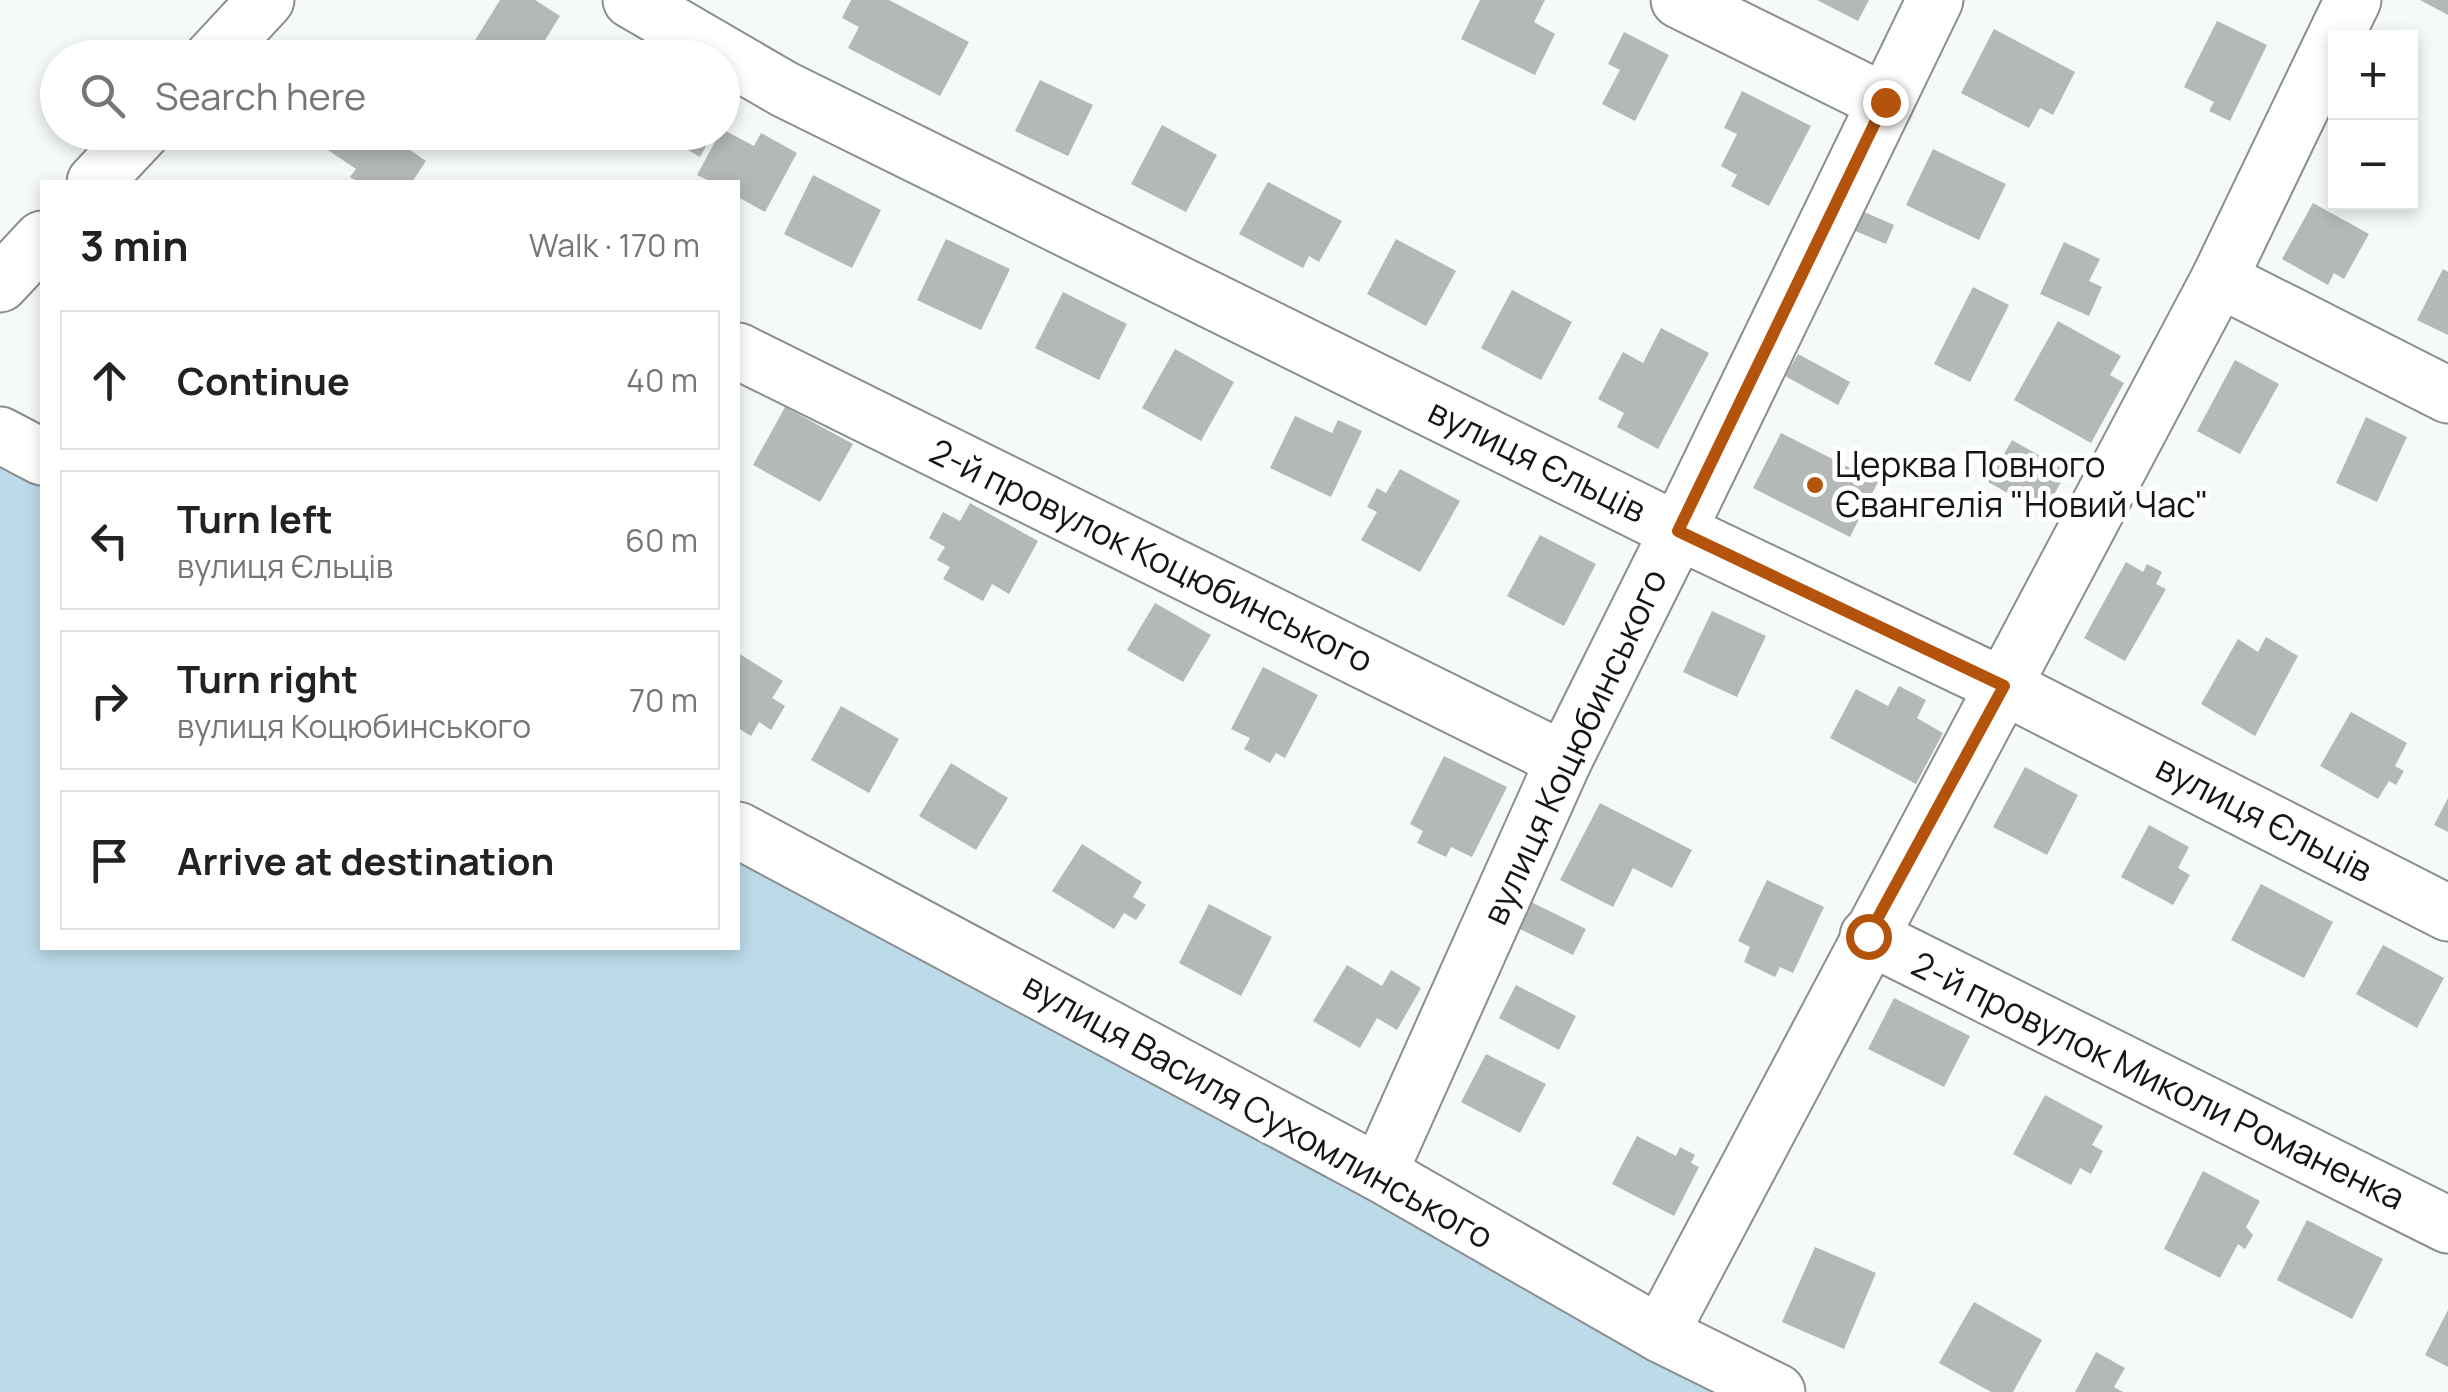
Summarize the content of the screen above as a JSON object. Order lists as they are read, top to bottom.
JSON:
{
  "streets": {
    "street": [
      "вулиця Єльців",
      "2-й провулок Коцюбинського",
      "вулиця Коцюбинського",
      "2-й провулок Миколи Романенка",
      "вулиця Василя Сухомлинського"
    ]
  },
  "crossings": [
    ["вулиця Єльців", "вулиця Коцюбинського"],
    ["2-й провулок Коцюбинського", "вулиця Коцюбинського"],
    ["вулиця Коцюбинського", "вулиця Василя Сухомлинського"]
  ],
  "places": ["Церква Повного Євангелія \"Новий Час\""],
  "page": {
    "map_buttons": ["+", "−"],
    "search": "Search here",
    "heading": ["3 min", "Walk · 170 m"],
    "list": [
      ["Continue", "40 m"],
      ["Turn left", "вулиця Єльців", "60 m"],
      ["Turn right", "вулиця Коцюбинського", "70 m"],
      "Arrive at destination"
    ]
  }
}
